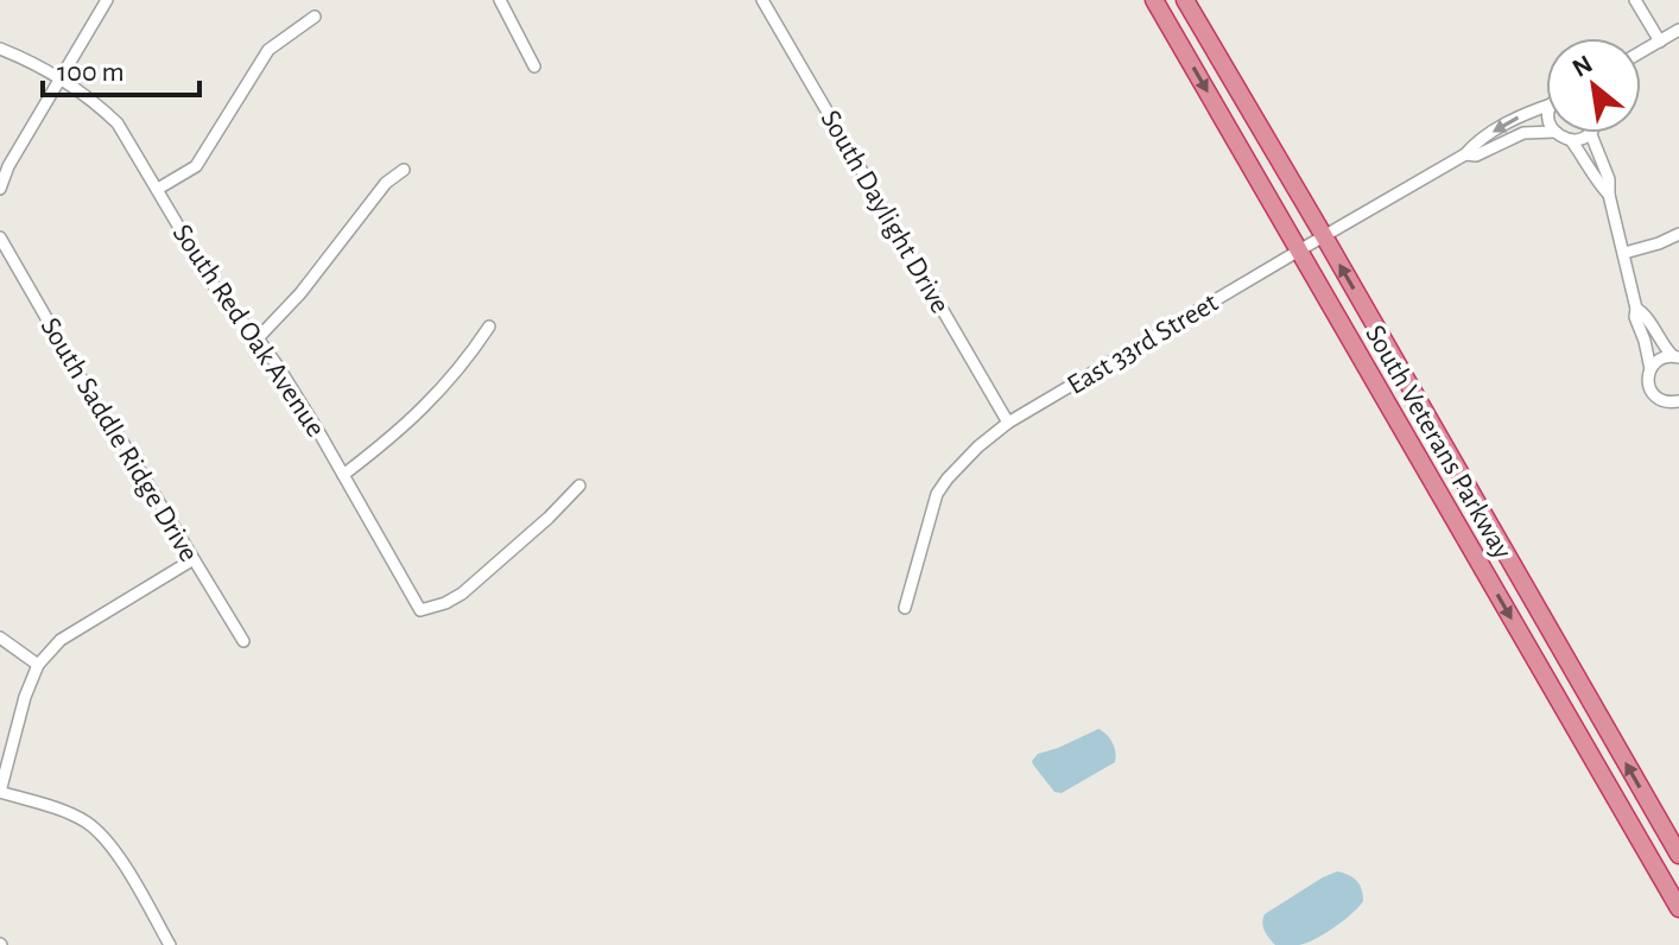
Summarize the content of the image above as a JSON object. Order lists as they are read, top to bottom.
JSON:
{
  "streets": {
    "highway": ["South Veterans Parkway"],
    "street": [
      "South Daylight Drive",
      "South Red Oak Avenue",
      "East 33rd Street",
      "South Saddle Ridge Drive"
    ]
  },
  "crossings": [
    ["South Daylight Drive", "East 33rd Street"],
    ["East 33rd Street", "South Veterans Parkway"]
  ],
  "scale_bar": "100 m",
  "north": "top left"
}
